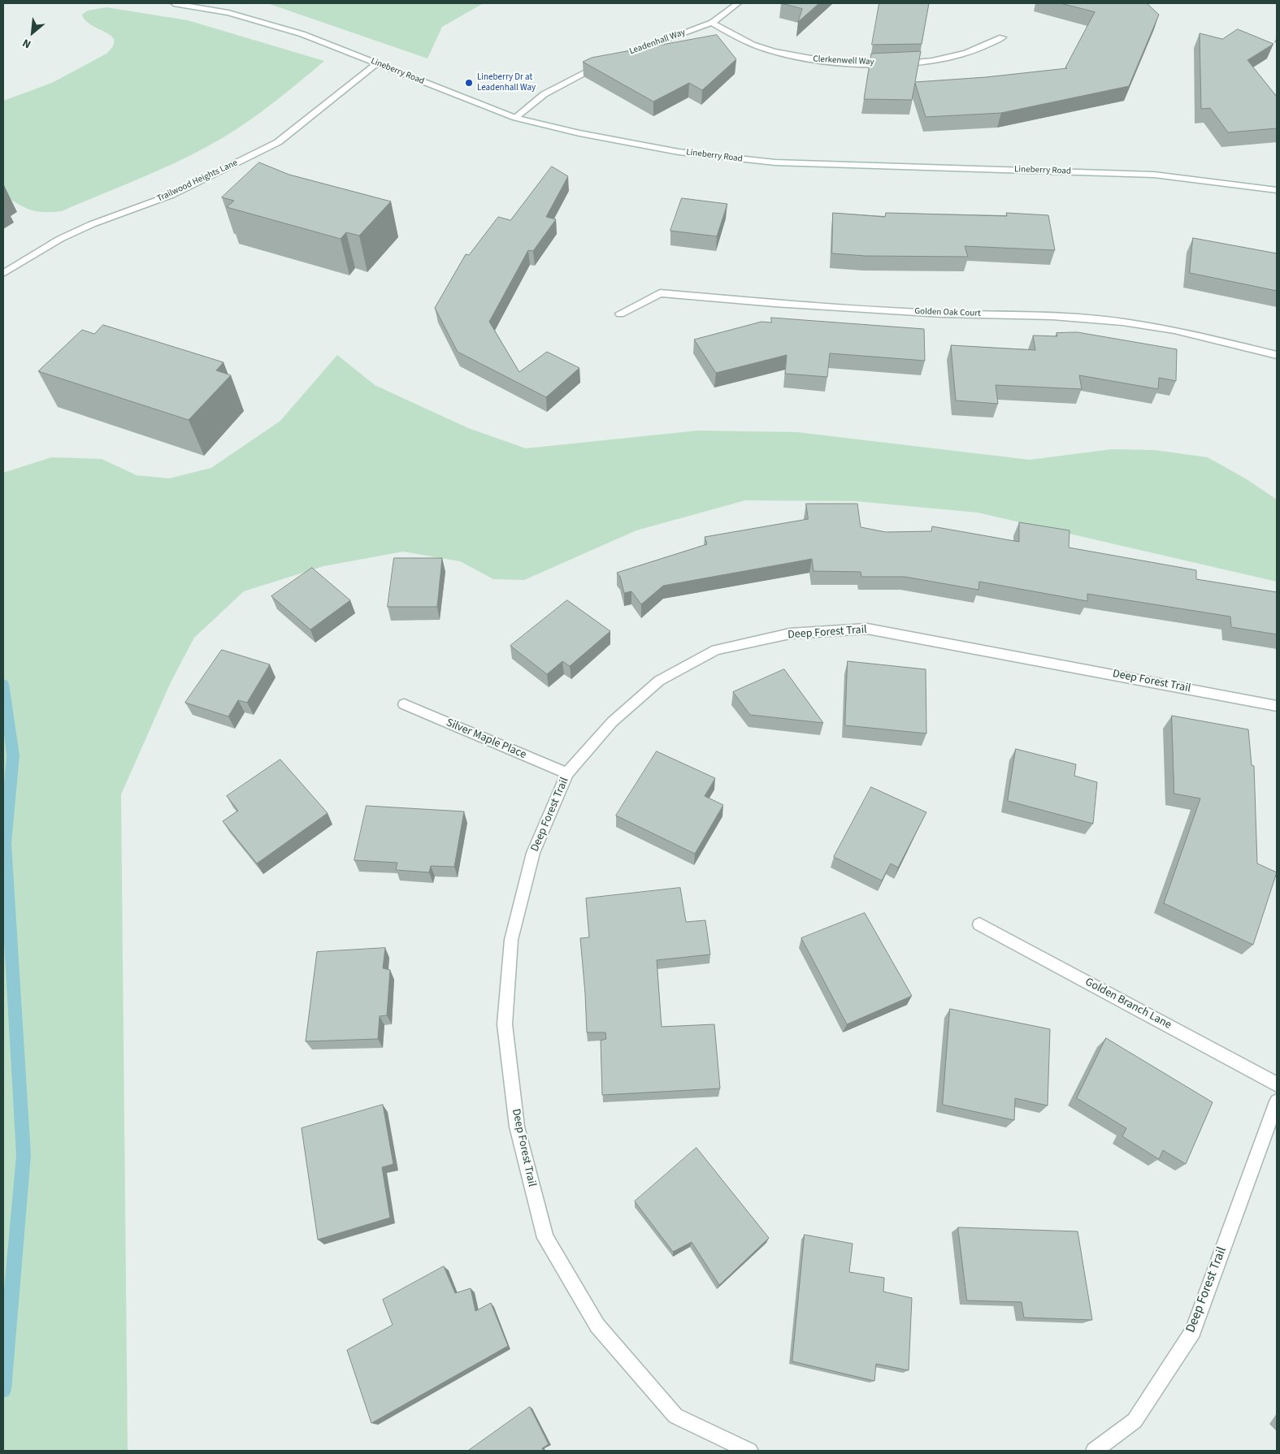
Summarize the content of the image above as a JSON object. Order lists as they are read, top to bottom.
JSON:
{
  "streets": {
    "street": [
      "Leadenhall Way",
      "Clerkenwell Way",
      "Lineberry Road",
      "Trailwood Heights Lane",
      "Golden Oak Court",
      "Deep Forest Trail",
      "Silver Maple Place",
      "Golden Branch Lane"
    ]
  },
  "crossings": [
    ["Leadenhall Way", "Clerkenwell Way"],
    ["Lineberry Road", "Trailwood Heights Lane"],
    ["Deep Forest Trail", "Silver Maple Place"]
  ],
  "places": ["Lineberry Dr at Leadenhall Way"],
  "north": "bottom left"
}
